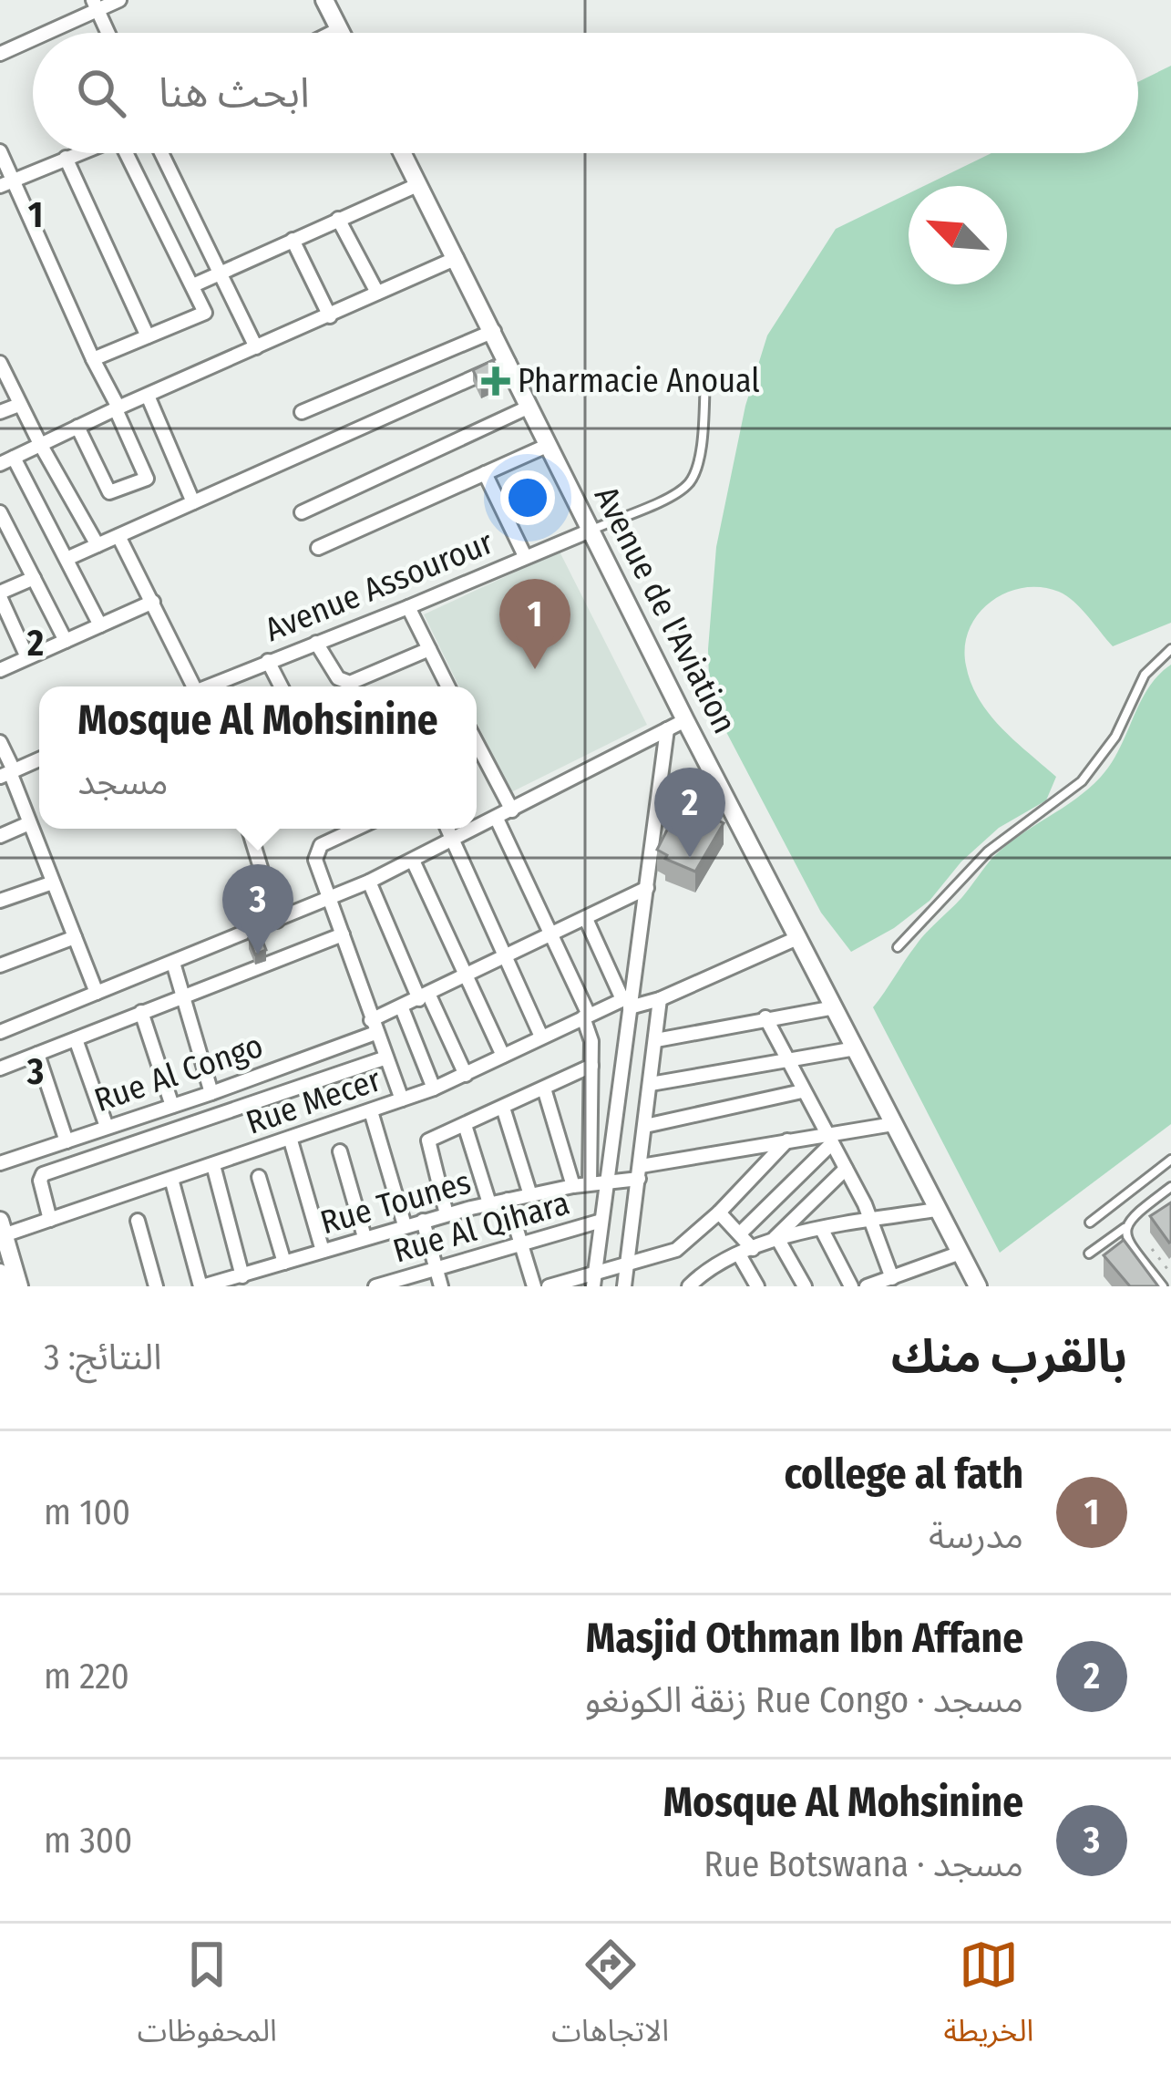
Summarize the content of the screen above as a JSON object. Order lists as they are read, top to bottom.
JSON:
{
  "streets": {
    "street": [
      "Avenue Assourour",
      "Avenue de l'Aviation",
      "Rue Al Congo",
      "Rue Mecer",
      "Rue Tounes",
      "Rue Al Qihara"
    ]
  },
  "crossings": [
    ["Avenue Assourour", "Avenue de l'Aviation"],
    ["Avenue de l'Aviation", "Rue Mecer"],
    ["Avenue de l'Aviation", "Rue Tounes"]
  ],
  "places": {
    "health": ["Pharmacie Anoual"]
  },
  "north": "top left",
  "page": {
    "search": "ابحث هنا",
    "pins": ["1", "2", "3"],
    "popup": ["Mosque Al Mohsinine", "مسجد"],
    "heading": ["بالقرب منك", "النتائج: 3"],
    "list": [
      {
        "mark": "1",
        "name": "college al fath",
        "note": "مدرسة",
        "value": "100 m"
      },
      {
        "mark": "2",
        "name": "Masjid Othman Ibn Affane",
        "note": "مسجد · Rue Congo زنقة الكونغو",
        "value": "220 m"
      },
      {
        "mark": "3",
        "name": "Mosque Al Mohsinine",
        "note": "مسجد · Rue Botswana",
        "value": "300 m"
      }
    ],
    "nav": ["الخريطة", "الاتجاهات", "المحفوظات"]
  },
  "grid": {
    "rows": ["1", "2", "3"]
  }
}
